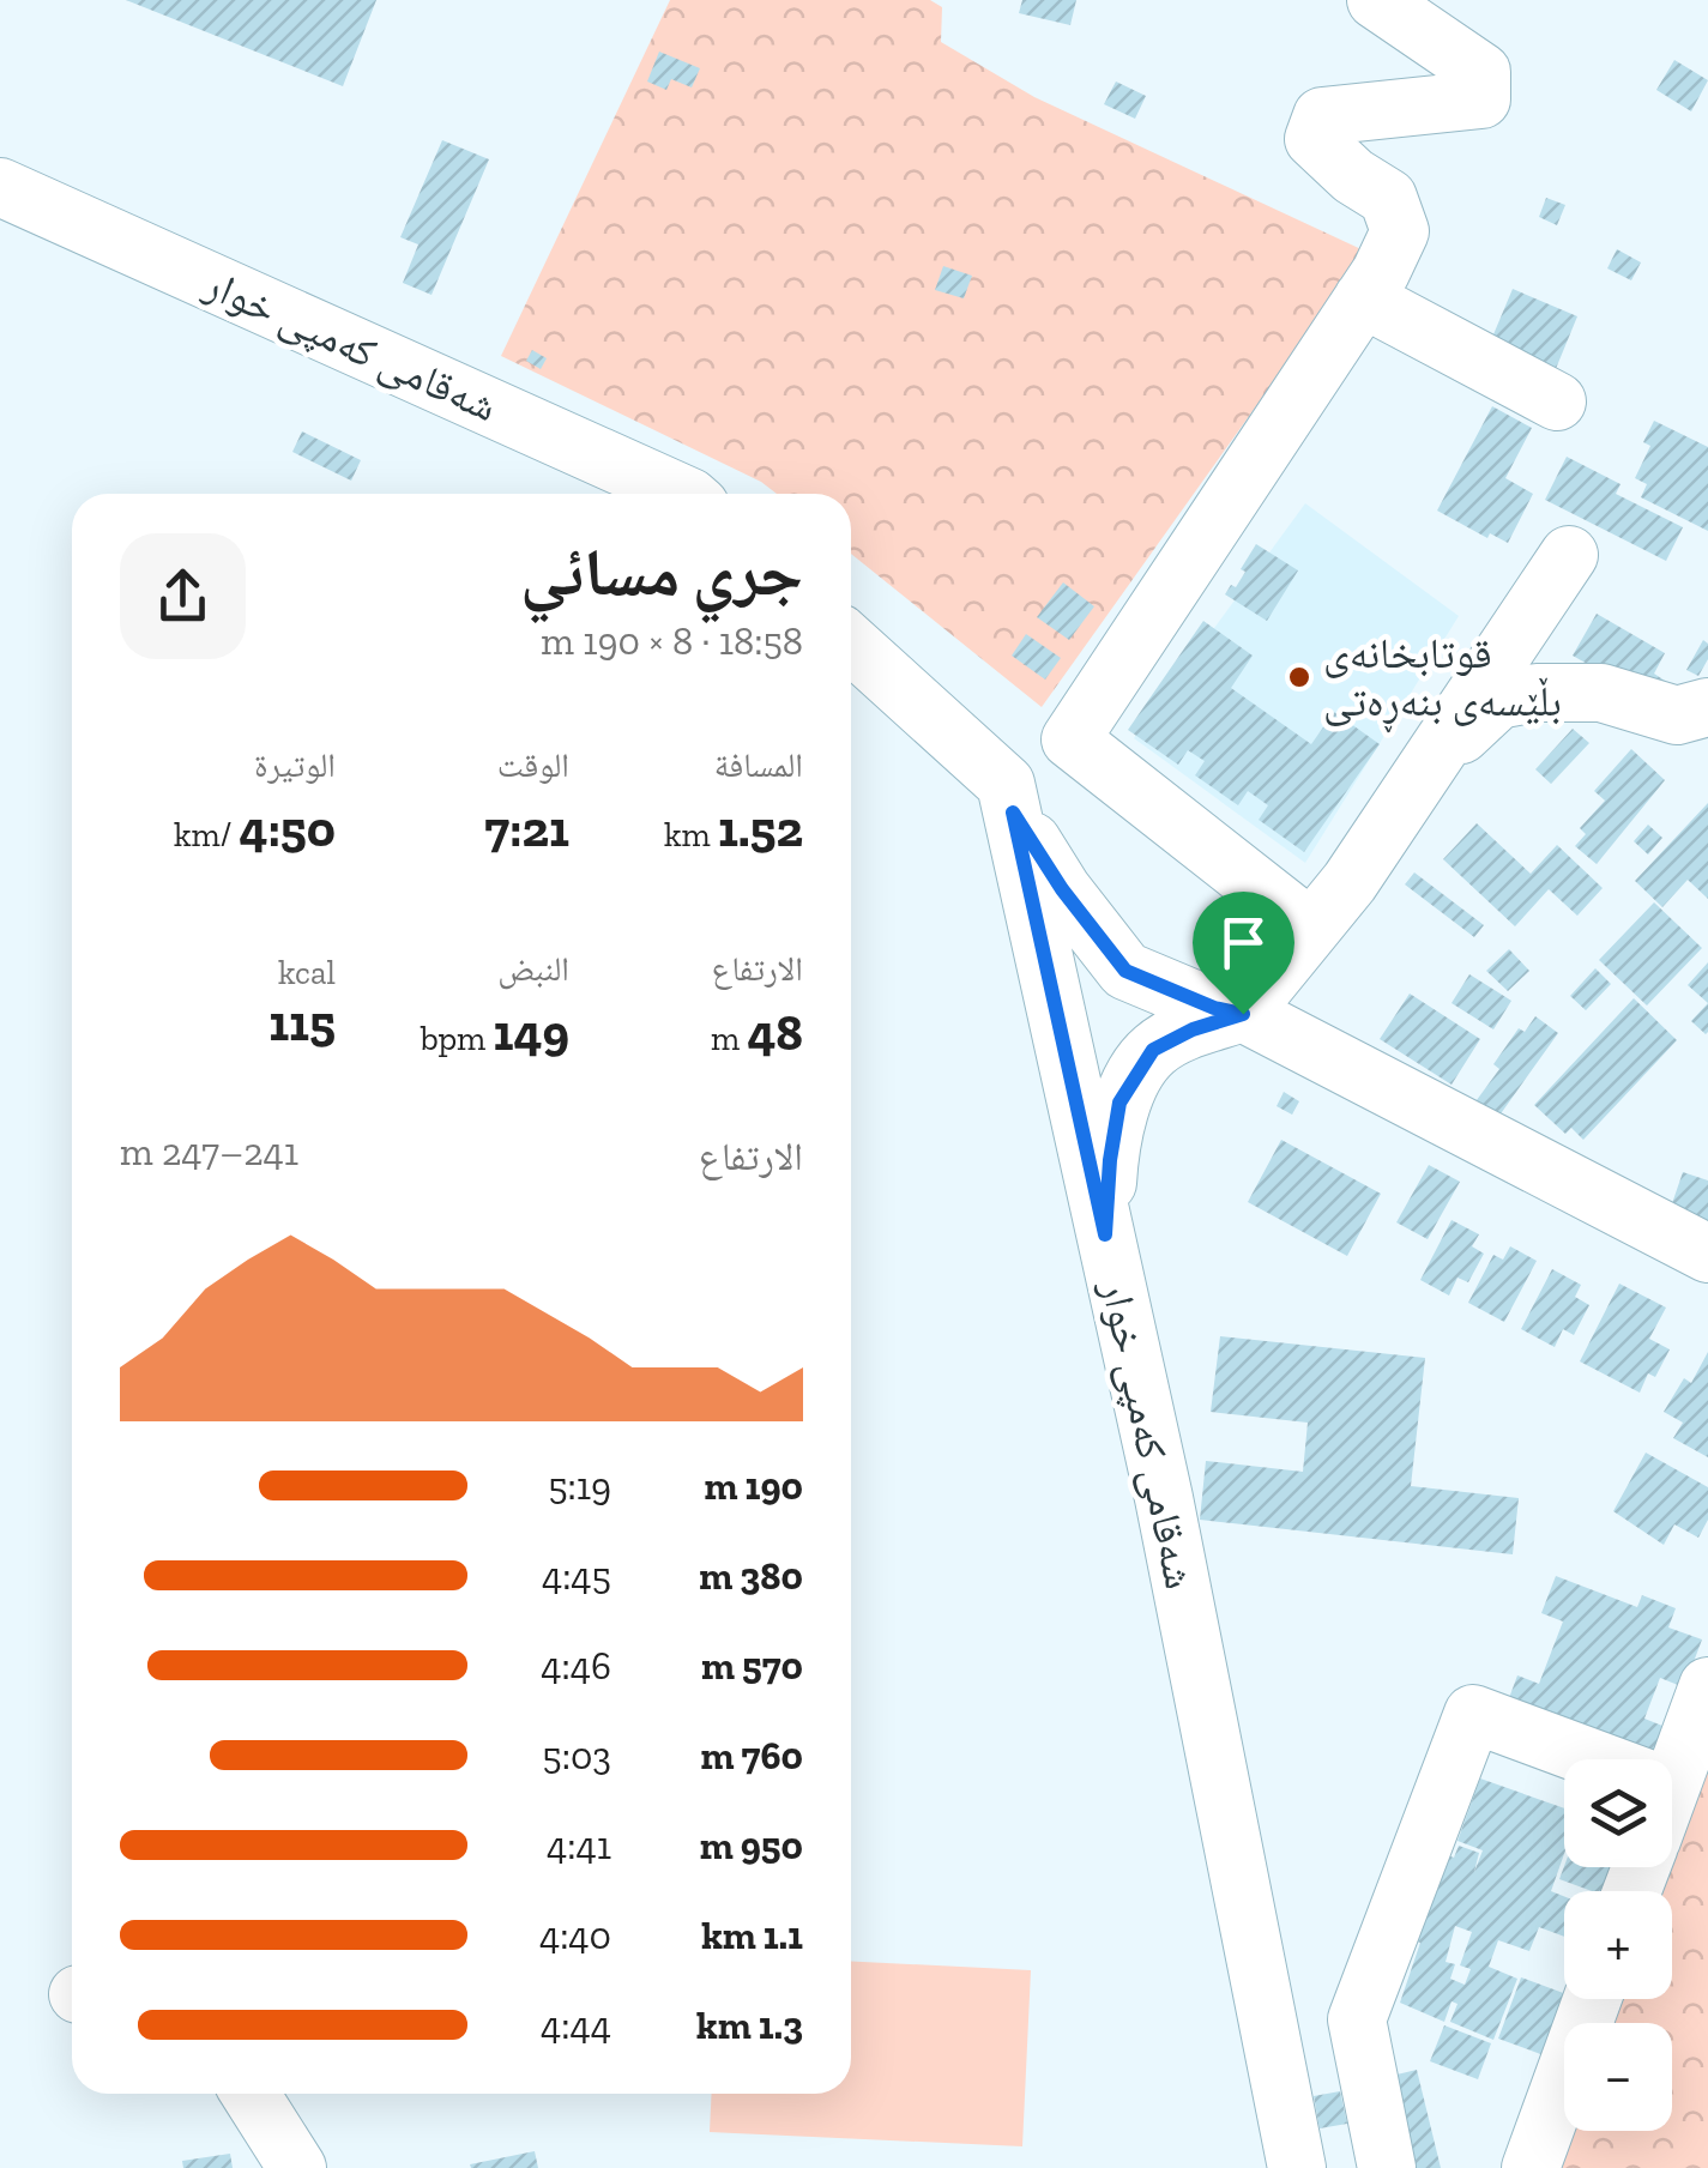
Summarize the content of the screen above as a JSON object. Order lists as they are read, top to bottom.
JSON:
{
  "streets": {
    "street": ["شەقامی کەمپی خوار"]
  },
  "places": ["قوتابخانەی بڵێسەی بنەڕەتی"],
  "page": {
    "heading": ["جري مسائي", "18:58 · 8 × 190 m"],
    "stats": [
      ["المسافة", "1.52 km"],
      ["الوقت", "7:21"],
      ["الوتيرة", "4:50 /km"],
      ["الارتفاع", "48 m"],
      ["النبض", "149 bpm"],
      ["kcal", "115"]
    ],
    "chart": ["الارتفاع", "241–247 m"],
    "list": [
      {
        "name": "190 m",
        "note": "5:19"
      },
      {
        "name": "380 m",
        "note": "4:45"
      },
      {
        "name": "570 m",
        "note": "4:46"
      },
      {
        "name": "760 m",
        "note": "5:03"
      },
      {
        "name": "950 m",
        "note": "4:41"
      },
      {
        "name": "1.1 km",
        "note": "4:40"
      },
      {
        "name": "1.3 km",
        "note": "4:44"
      }
    ],
    "map_buttons": ["+", "−"]
  }
}
